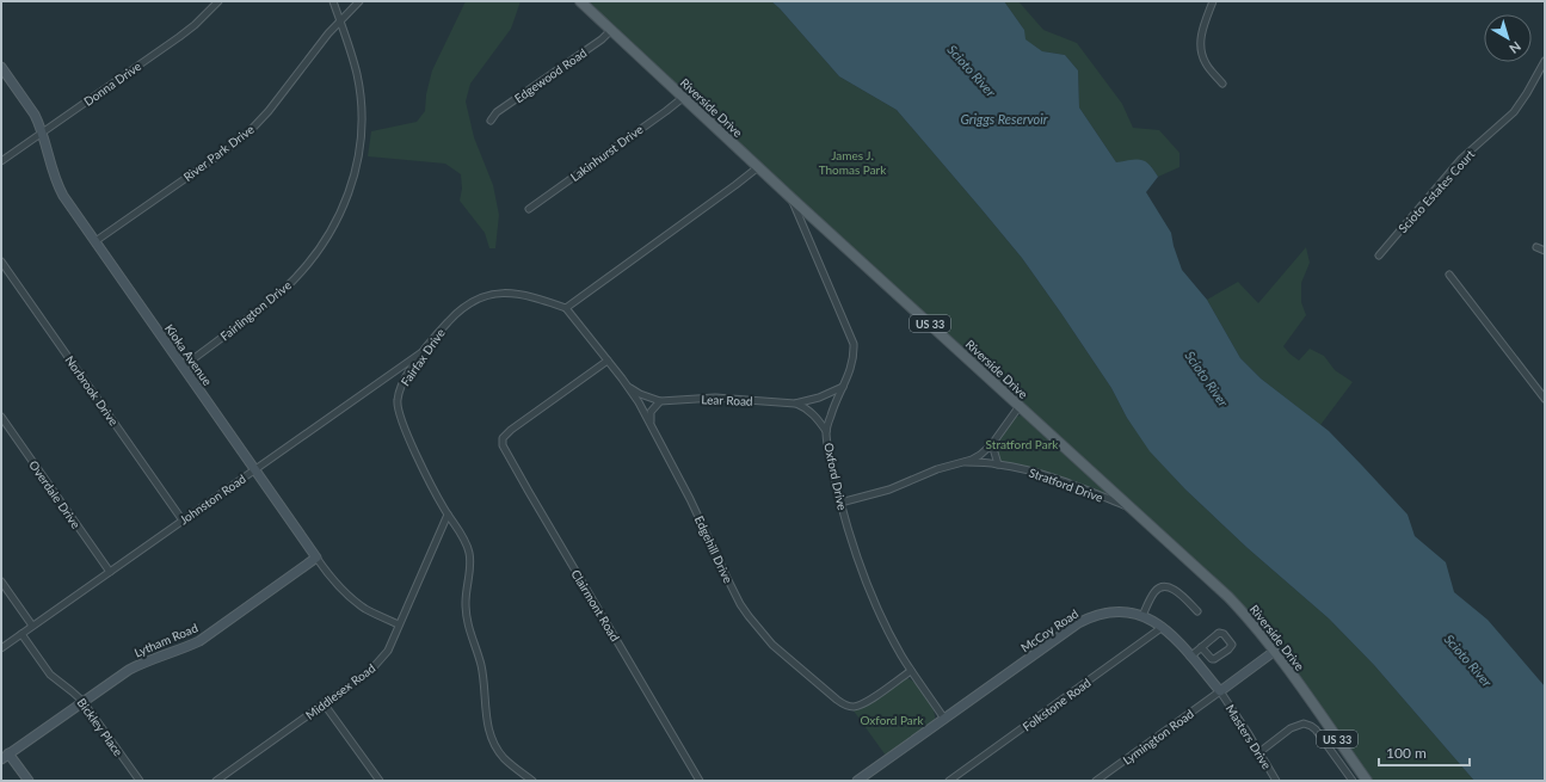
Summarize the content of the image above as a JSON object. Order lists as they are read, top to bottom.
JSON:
{
  "streets": {
    "main road": ["Riverside Drive", "US 33"],
    "street": [
      "Edgewood Road",
      "Donna Drive",
      "River Park Drive",
      "Lakinhurst Drive",
      "Scioto Estates Court",
      "Fairlington Drive",
      "Kioka Avenue",
      "Fairfax Drive",
      "Norbrook Drive",
      "Lear Road",
      "Oxford Drive",
      "Stratford Drive",
      "Overdale Drive",
      "Johnston Road",
      "Edgehill Drive",
      "Clairmont Road",
      "McCoy Road",
      "Lytham Road",
      "Middlesex Road",
      "Folkstone Road",
      "Bickley Place",
      "Lymington Road",
      "Masters Drive"
    ]
  },
  "crossings": [
    ["Edgewood Road", "Riverside Drive"],
    ["Donna Drive", "Kioka Avenue"],
    ["Riverside Drive", "Lakinhurst Drive"],
    ["Riverside Drive", "Oxford Drive"],
    ["Riverside Drive", "Stratford Drive"],
    ["River Park Drive", "Fairlington Drive"],
    ["River Park Drive", "Kioka Avenue"],
    ["Fairlington Drive", "Kioka Avenue"],
    ["Kioka Avenue", "Johnston Road"],
    ["Kioka Avenue", "Lytham Road"],
    ["Kioka Avenue", "Middlesex Road"],
    ["Fairfax Drive", "Johnston Road"],
    ["Fairfax Drive", "Edgehill Drive"],
    ["Fairfax Drive", "Middlesex Road"],
    ["Norbrook Drive", "Johnston Road"],
    ["Lear Road", "Oxford Drive"],
    ["Lear Road", "Edgehill Drive"],
    ["Oxford Drive", "Stratford Drive"],
    ["Oxford Drive", "Edgehill Drive"],
    ["Oxford Drive", "McCoy Road"],
    ["Overdale Drive", "Johnston Road"],
    ["Johnston Road", "Bickley Place"],
    ["Edgehill Drive", "Clairmont Road"],
    ["McCoy Road", "Folkstone Road"],
    ["McCoy Road", "Lymington Road"],
    ["McCoy Road", "Masters Drive"],
    ["Lytham Road", "Bickley Place"],
    ["Lymington Road", "Masters Drive"]
  ],
  "water": ["Scioto River", "Griggs Reservoir"],
  "parks": ["James J. Thomas Park", "Stratford Park", "Oxford Park"],
  "scale_bar": "100 m",
  "north": "bottom right"
}
